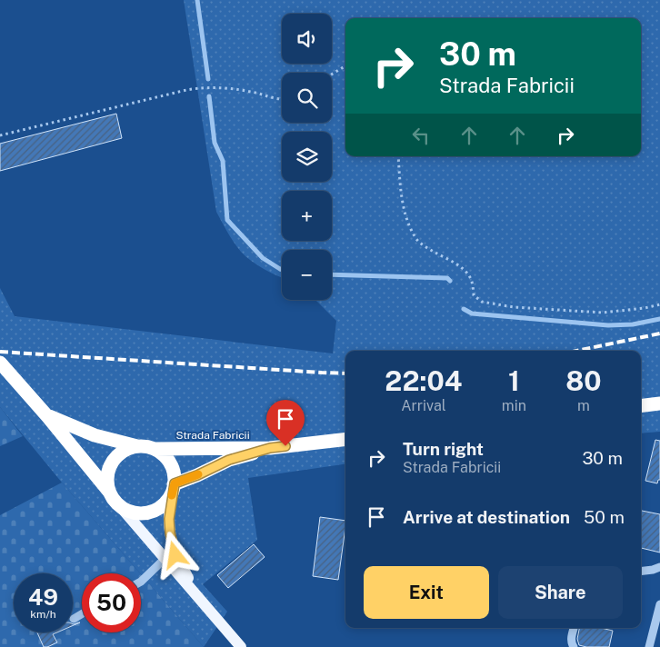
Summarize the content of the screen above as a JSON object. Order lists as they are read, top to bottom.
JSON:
{
  "streets": {
    "highway": ["Strada Fabricii"]
  },
  "page": {
    "map_buttons": ["+", "−"],
    "turn": ["30 m", "Strada Fabricii"],
    "eta": [
      "22:04",
      "Arrival",
      "1",
      "min",
      "80",
      "m"
    ],
    "list": [
      {
        "name": "Turn right",
        "note": "Strada Fabricii",
        "value": "30 m"
      },
      {
        "name": "Arrive at destination",
        "value": "50 m"
      }
    ],
    "buttons": ["Exit", "Share"],
    "speed": "49 km/h",
    "limit": "50"
  }
}
